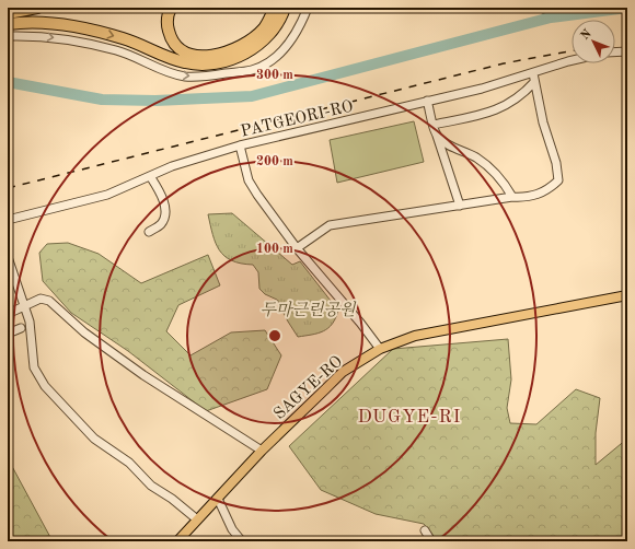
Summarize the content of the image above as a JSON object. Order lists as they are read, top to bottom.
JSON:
{
  "streets": {
    "main road": ["SAGYE-RO"],
    "street": ["PATGEORI-RO"]
  },
  "districts": ["DUGYE-RI"],
  "parks": ["두마근린공원"],
  "north": "top left",
  "rings": ["300 m", "200 m", "100 m"]
}
